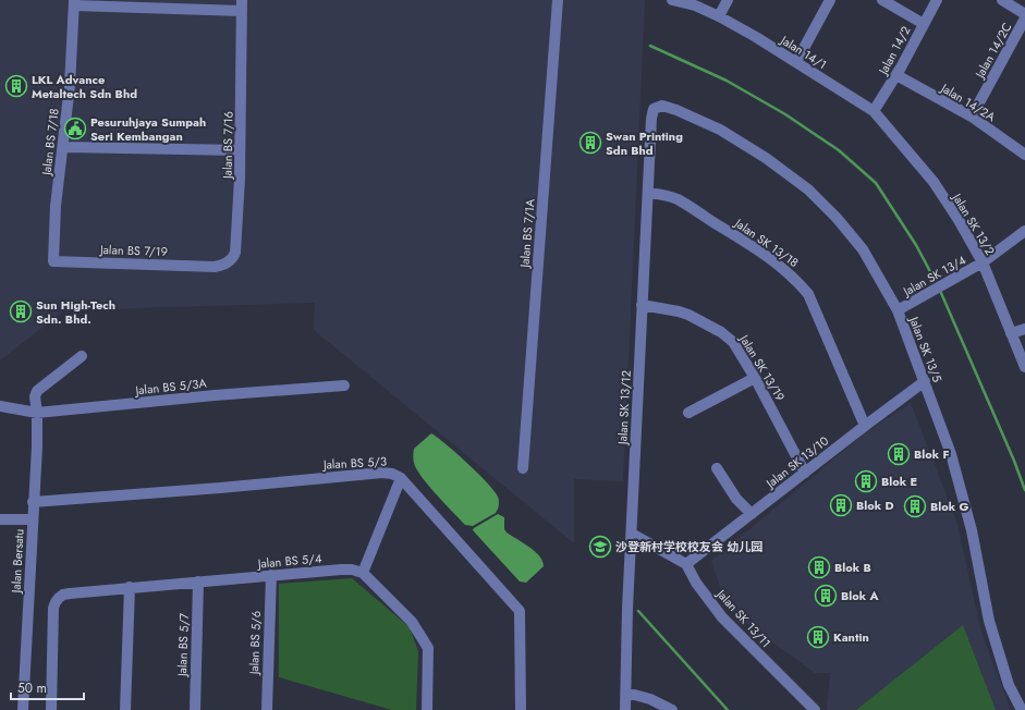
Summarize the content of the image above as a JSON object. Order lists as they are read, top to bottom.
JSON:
{
  "streets": {
    "street": [
      "Jalan 14/2",
      "Jalan 14/2C",
      "Jalan 14/1",
      "Jalan 14/2A",
      "Jalan BS 7/18",
      "Jalan BS 7/16",
      "Jalan SK 13/2",
      "Jalan BS 7/1A",
      "Jalan SK 13/18",
      "Jalan BS 7/19",
      "Jalan SK 13/4",
      "Jalan SK 13/5",
      "Jalan SK 13/19",
      "Jalan BS 5/3A",
      "Jalan SK 13/12",
      "Jalan SK 13/10",
      "Jalan BS 5/3",
      "Jalan Bersatu",
      "Jalan BS 5/4",
      "Jalan SK 13/11",
      "Jalan BS 5/6",
      "Jalan BS 5/7"
    ]
  },
  "crossings": [
    ["Jalan 14/2", "Jalan 14/1"],
    ["Jalan 14/2", "Jalan 14/2A"],
    ["Jalan 14/2", "Jalan SK 13/2"],
    ["Jalan 14/2C", "Jalan 14/2A"],
    ["Jalan 14/1", "Jalan SK 13/2"],
    ["Jalan BS 7/18", "Jalan BS 7/19"],
    ["Jalan BS 7/16", "Jalan BS 7/19"],
    ["Jalan SK 13/2", "Jalan SK 13/4"],
    ["Jalan SK 13/18", "Jalan SK 13/12"],
    ["Jalan SK 13/18", "Jalan SK 13/10"],
    ["Jalan SK 13/4", "Jalan SK 13/5"],
    ["Jalan SK 13/5", "Jalan SK 13/12"],
    ["Jalan SK 13/5", "Jalan SK 13/10"],
    ["Jalan SK 13/19", "Jalan SK 13/12"],
    ["Jalan SK 13/19", "Jalan SK 13/10"],
    ["Jalan BS 5/3A", "Jalan Bersatu"],
    ["Jalan SK 13/10", "Jalan SK 13/11"],
    ["Jalan BS 5/3", "Jalan Bersatu"],
    ["Jalan BS 5/4", "Jalan BS 5/6"],
    ["Jalan BS 5/4", "Jalan BS 5/7"]
  ],
  "places": {
    "building": [
      "LKL Advance Metaltech Sdn Bhd",
      "Swan Printing Sdn Bhd",
      "Sun High-Tech Sdn. Bhd.",
      "Blok F",
      "Blok E",
      "Blok D",
      "Blok G",
      "Blok B",
      "Blok A",
      "Kantin"
    ],
    "public building": ["Pesuruhjaya Sumpah Seri Kembangan"],
    "school or university": ["沙登新村学校校友会 幼儿园"]
  },
  "scale_bar": "50 m"
}
